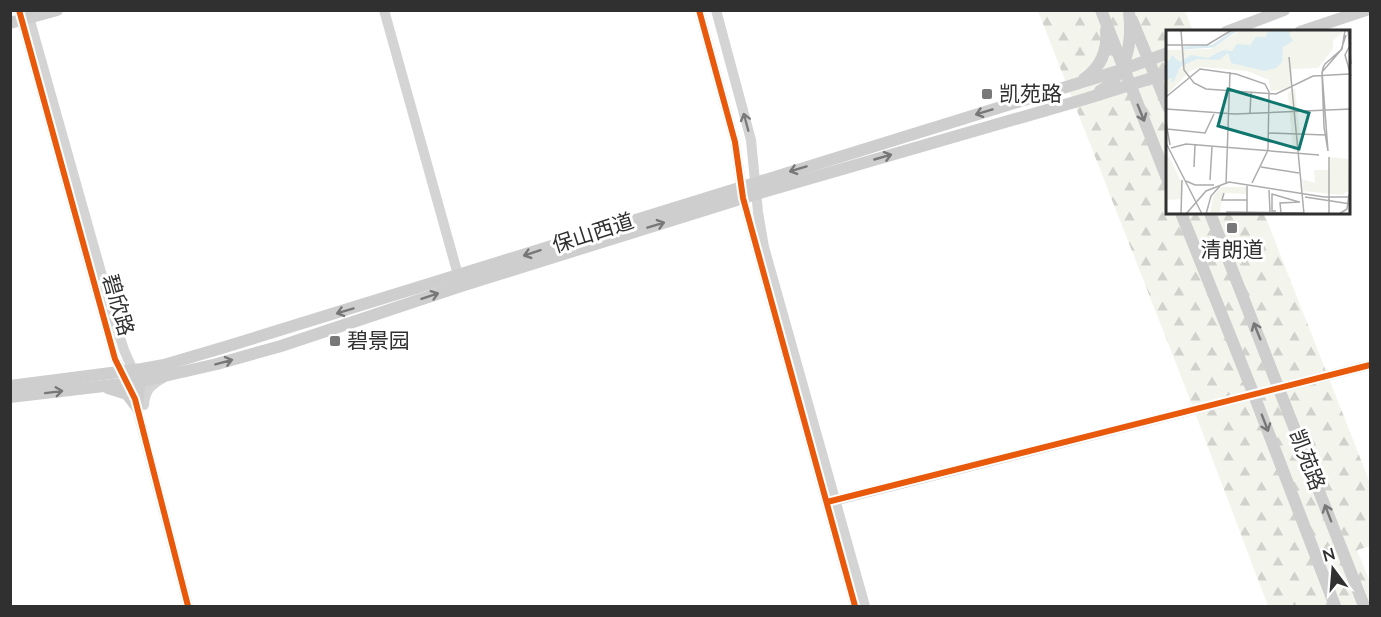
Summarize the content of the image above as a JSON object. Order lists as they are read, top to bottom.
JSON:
{
  "streets": {
    "main road": ["保山西道", "凯苑路"],
    "street": ["碧欣路"]
  },
  "crossings": [
    ["保山西道", "碧欣路"]
  ],
  "places": {
    "transit": ["凯苑路", "清朗道", "碧景园"]
  },
  "north": "top"
}
